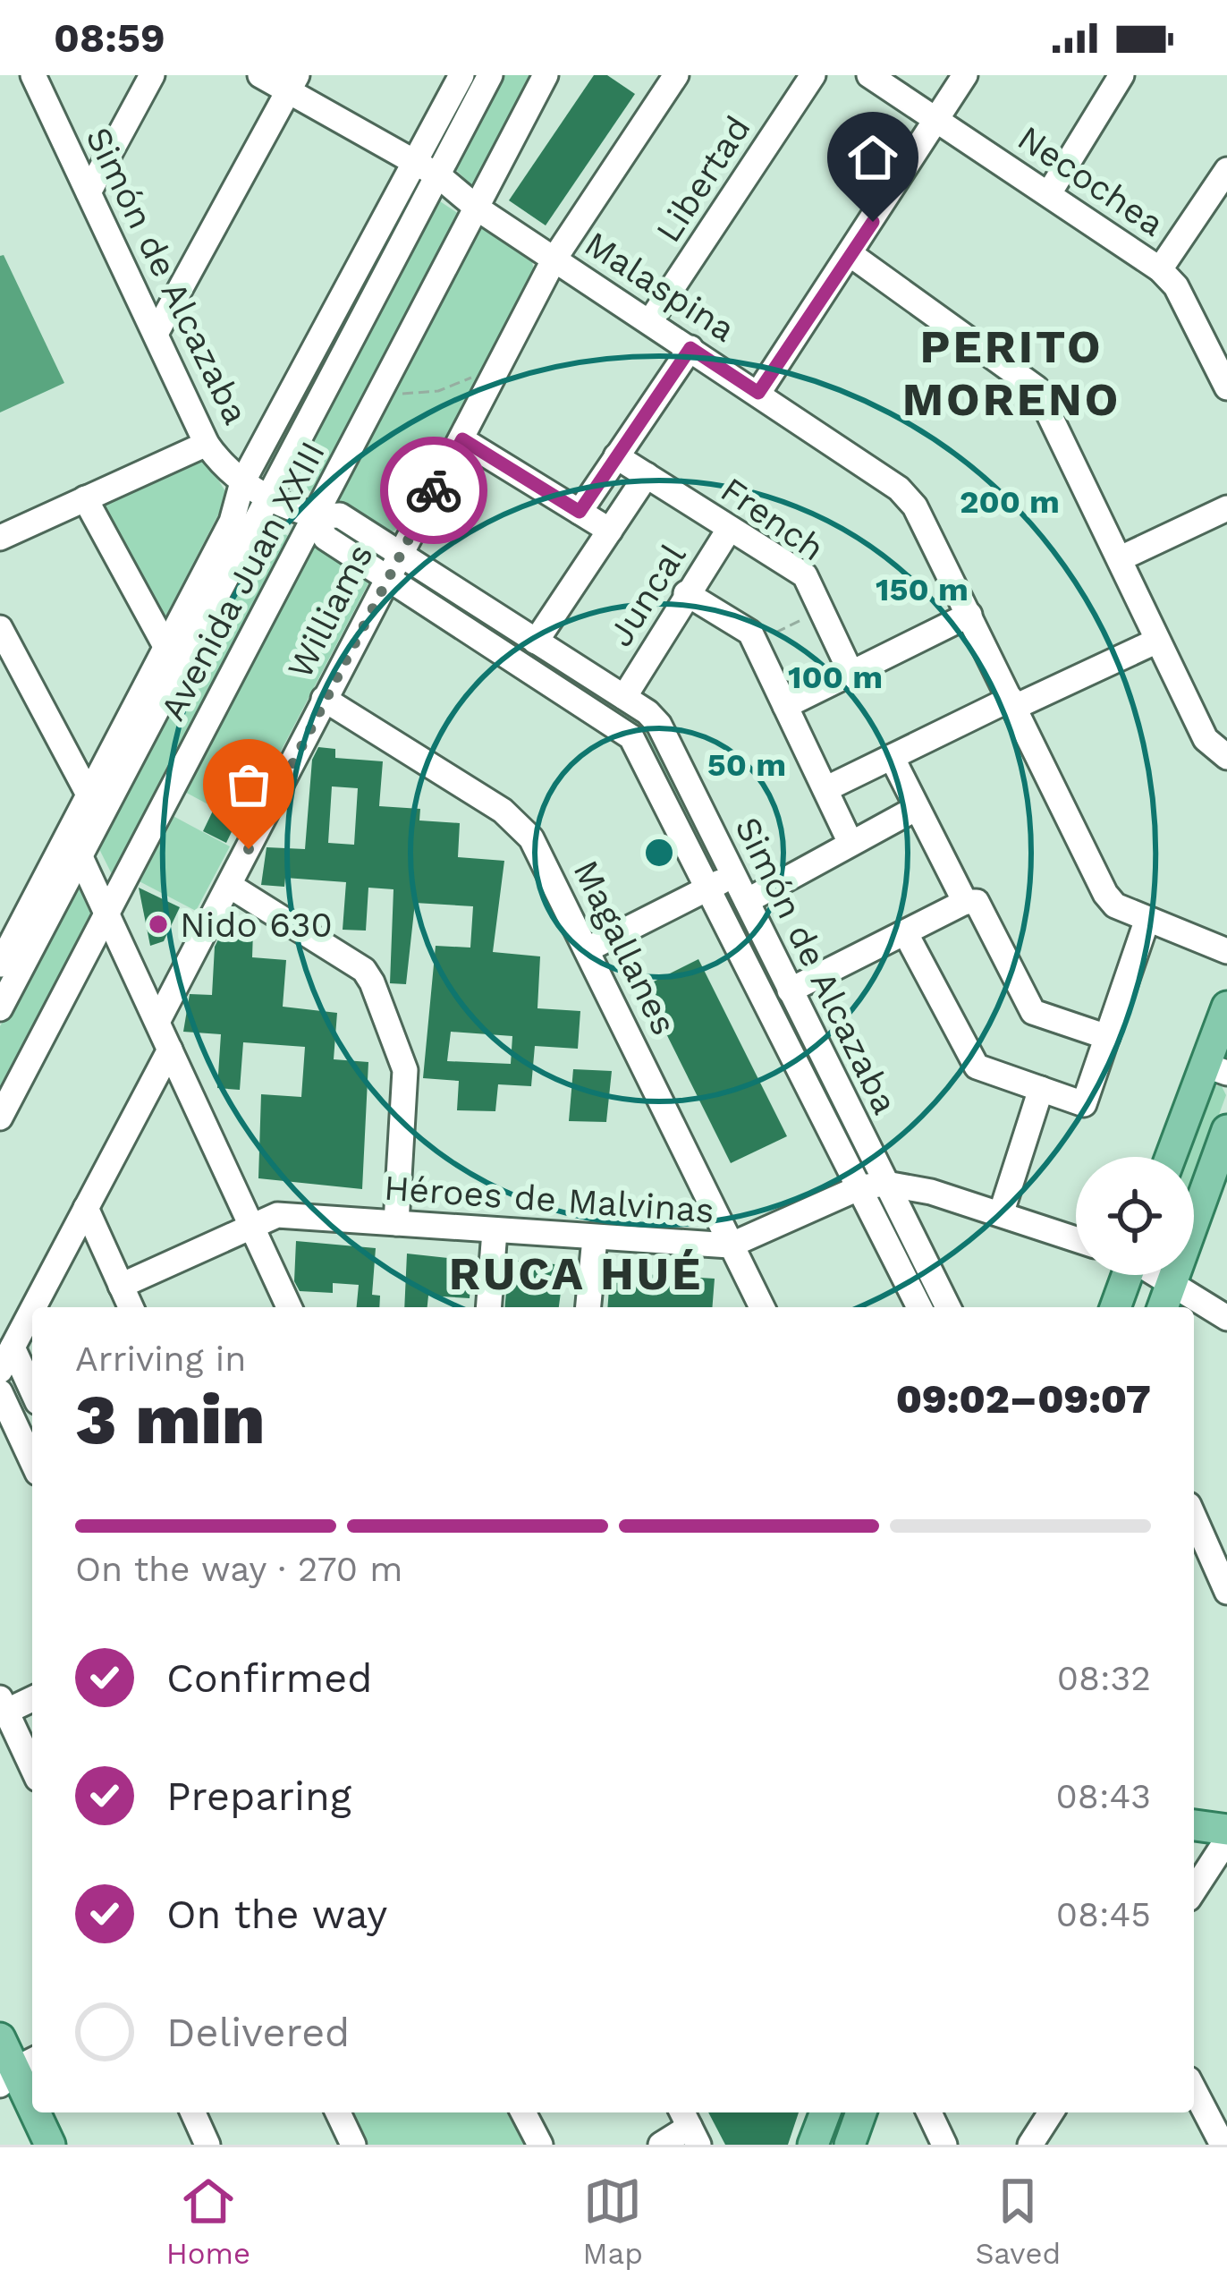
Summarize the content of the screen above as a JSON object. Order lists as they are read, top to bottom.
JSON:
{
  "streets": {
    "street": [
      "Libertad",
      "Necochea",
      "Simón de Alcazaba",
      "Malaspina",
      "French",
      "Avenida Juan XXIII",
      "Juncal",
      "Williams",
      "Magallanes",
      "Héroes de Malvinas"
    ]
  },
  "crossings": [
    ["Libertad", "Malaspina"],
    ["Simón de Alcazaba", "Avenida Juan XXIII"],
    ["Simón de Alcazaba", "Juncal"],
    ["Simón de Alcazaba", "Williams"],
    ["Simón de Alcazaba", "Héroes de Malvinas"],
    ["Malaspina", "Avenida Juan XXIII"],
    ["Malaspina", "Williams"],
    ["French", "Juncal"],
    ["Williams", "Magallanes"],
    ["Magallanes", "Héroes de Malvinas"]
  ],
  "districts": ["PERITO MORENO", "RUCA HUÉ"],
  "places": ["Nido 630"],
  "page": {
    "status": "08:59",
    "heading": ["3 min", "Arriving in", "09:02–09:07"],
    "bar": "On the way · 270 m",
    "list": [
      ["Confirmed", "08:32"],
      ["Preparing", "08:43"],
      ["On the way", "08:45"],
      "Delivered"
    ],
    "tabs": ["Home", "Map", "Saved"]
  },
  "rings": [
    "200 m",
    "150 m",
    "100 m",
    "50 m"
  ]
}
